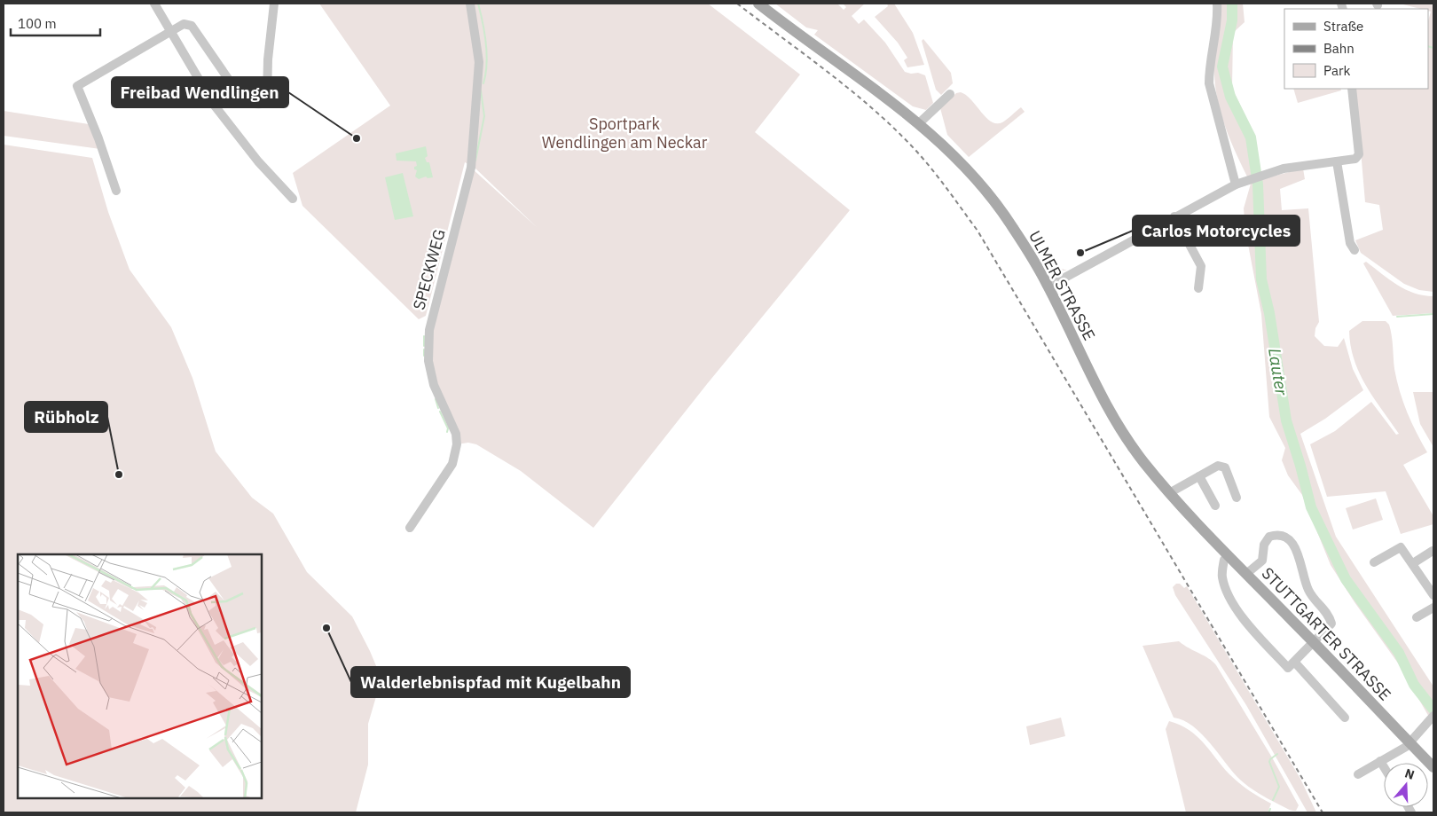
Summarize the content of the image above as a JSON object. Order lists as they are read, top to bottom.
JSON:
{
  "streets": {
    "main road": ["ULMER STRASSE", "STUTTGARTER STRASSE"],
    "street": ["SPECKWEG"]
  },
  "crossings": [
    ["ULMER STRASSE", "STUTTGARTER STRASSE"]
  ],
  "water": ["Lauter"],
  "parks": ["Sportpark Wendlingen am Neckar"],
  "places": [
    "Freibad Wendlingen",
    "Carlos Motorcycles",
    "Rübholz",
    "Walderlebnispfad mit Kugelbahn"
  ],
  "legend": ["Straße", "Bahn", "Park"],
  "scale_bar": "100 m",
  "north": "top"
}
